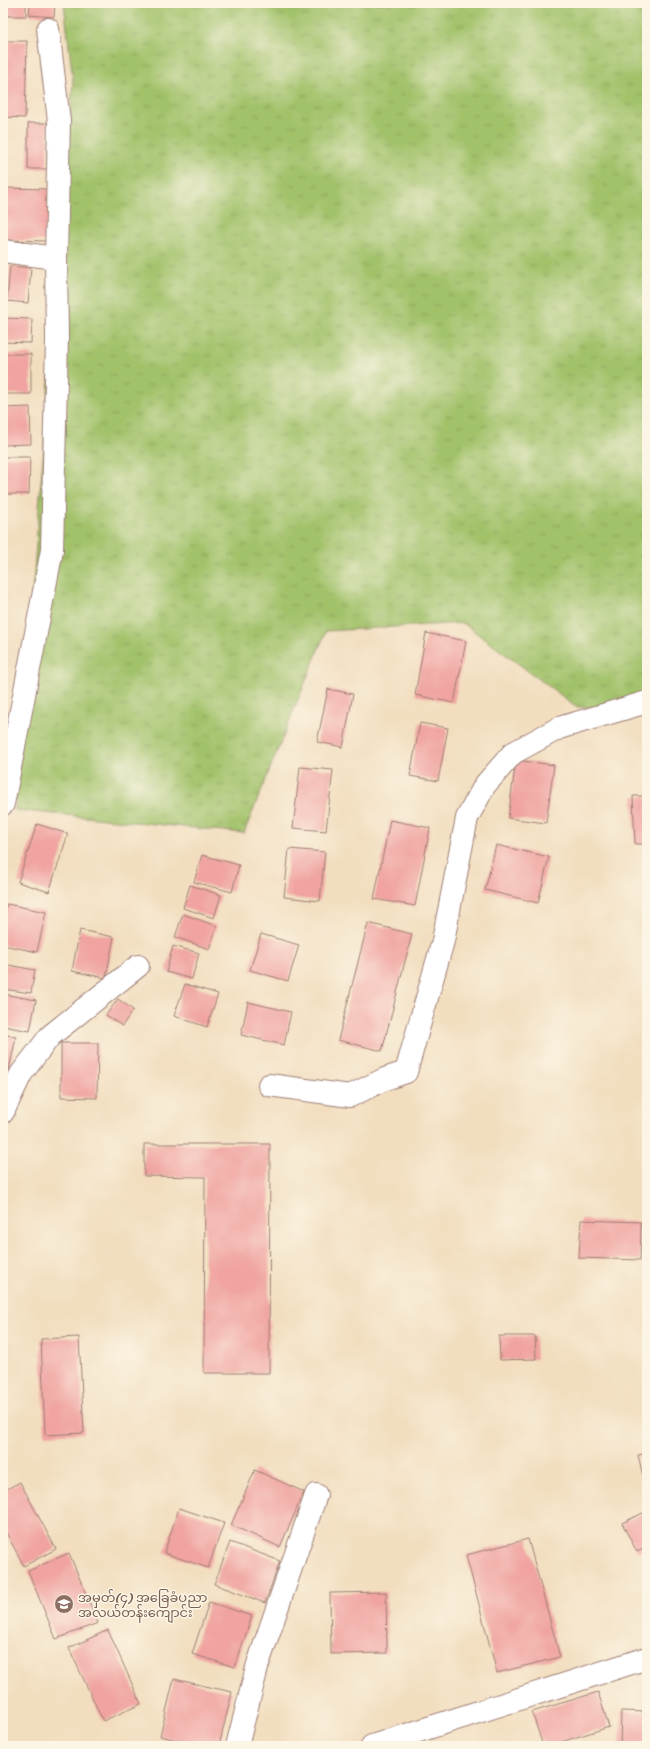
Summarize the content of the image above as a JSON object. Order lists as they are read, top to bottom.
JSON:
{
  "places": {
    "school or university": ["အမှတ်(၄) အခြေခံပညာ အလယ်တန်းကျောင်း"]
  }
}
